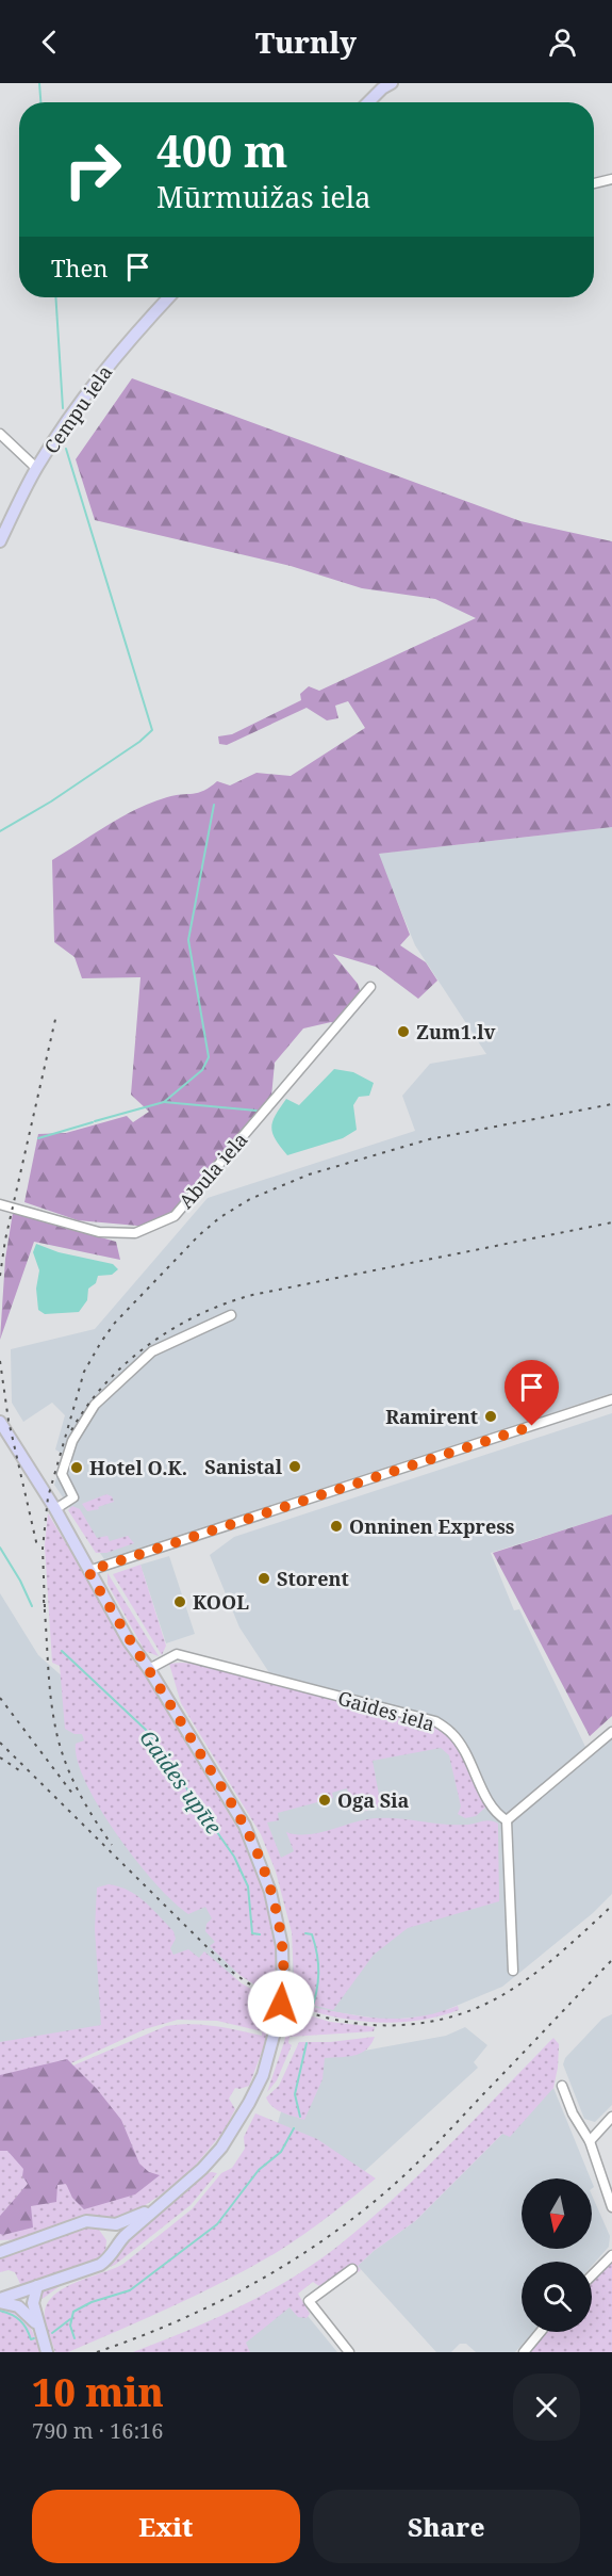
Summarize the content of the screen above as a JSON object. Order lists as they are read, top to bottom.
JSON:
{
  "streets": {
    "main road": ["Cempu iela"],
    "street": ["Abula iela", "Gaides iela"]
  },
  "water": ["Gaides upīte"],
  "places": [
    "Zum1.lv",
    "Ramirent",
    "Sanistal",
    "Hotel O.K.",
    "Onninen Express",
    "Storent",
    "KOOL",
    "Oga Sia"
  ],
  "north": "bottom",
  "page": {
    "header": "Turnly",
    "turn": ["400 m", "Mūrmuižas iela"],
    "then": "Then",
    "heading": ["10 min", "790 m · 16:16"],
    "buttons": ["Exit", "Share"]
  }
}
